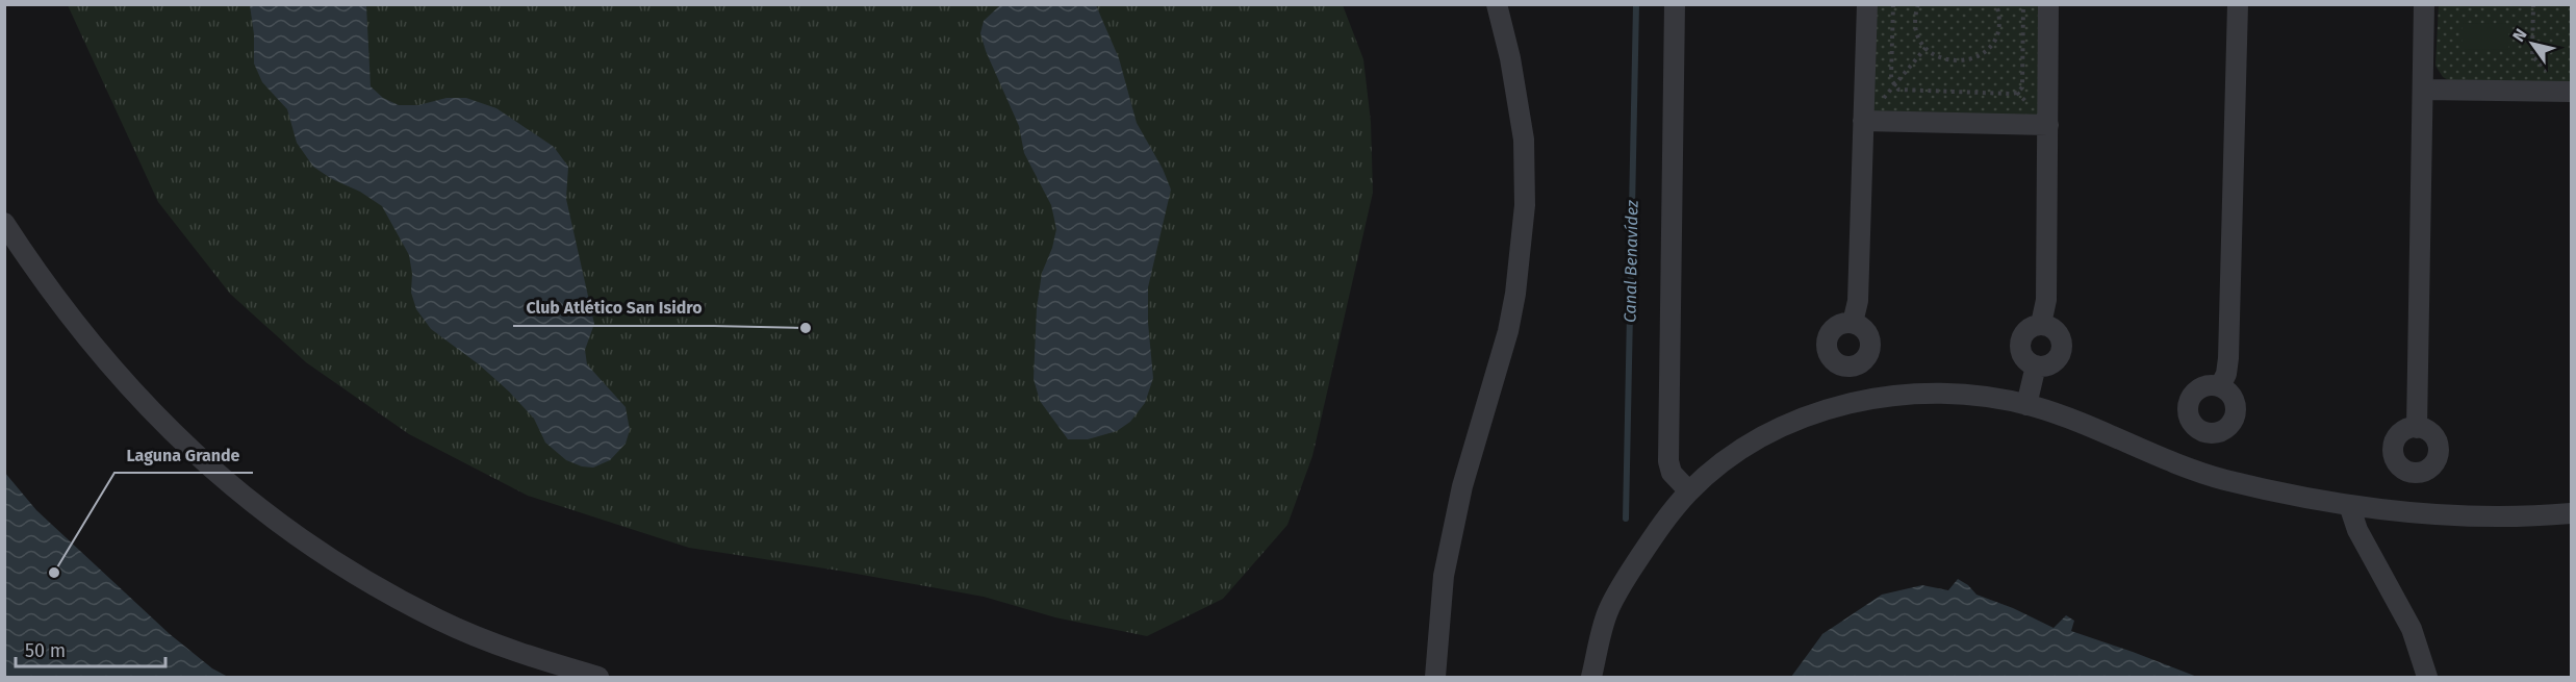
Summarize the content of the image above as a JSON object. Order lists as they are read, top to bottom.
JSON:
{
  "water": ["Canal Benavídez"],
  "places": ["Club Atlético San Isidro", "Laguna Grande"],
  "scale_bar": "50 m",
  "north": "top left"
}
